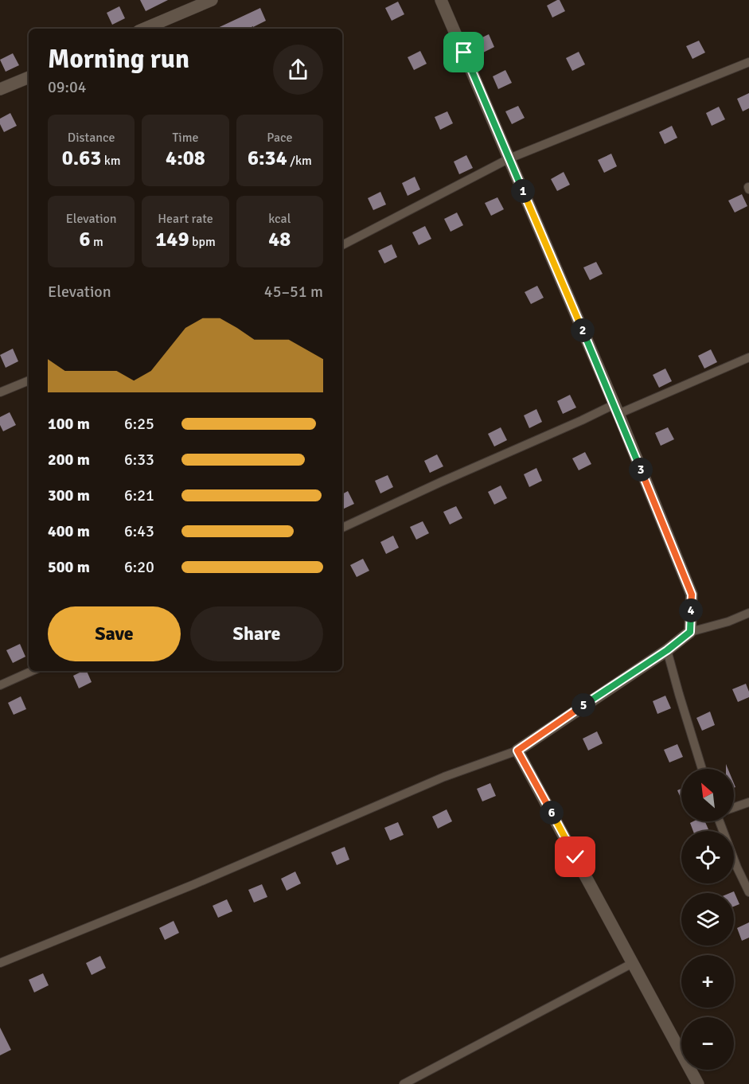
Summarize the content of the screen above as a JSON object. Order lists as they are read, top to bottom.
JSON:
{
  "north": "top left",
  "page": {
    "heading": ["Morning run", "09:04"],
    "stats": [
      ["Distance", "0.63 km"],
      ["Time", "4:08"],
      ["Pace", "6:34 /km"],
      ["Elevation", "6 m"],
      ["Heart rate", "149 bpm"],
      ["kcal", "48"]
    ],
    "pins": [
      "1",
      "2",
      "3",
      "4",
      "5",
      "6"
    ],
    "chart": ["Elevation", "45–51 m"],
    "list": [
      {
        "name": "100 m",
        "note": "6:25"
      },
      {
        "name": "200 m",
        "note": "6:33"
      },
      {
        "name": "300 m",
        "note": "6:21"
      },
      {
        "name": "400 m",
        "note": "6:43"
      },
      {
        "name": "500 m",
        "note": "6:20"
      }
    ],
    "buttons": ["Save", "Share"],
    "map_buttons": ["+", "−"]
  }
}
